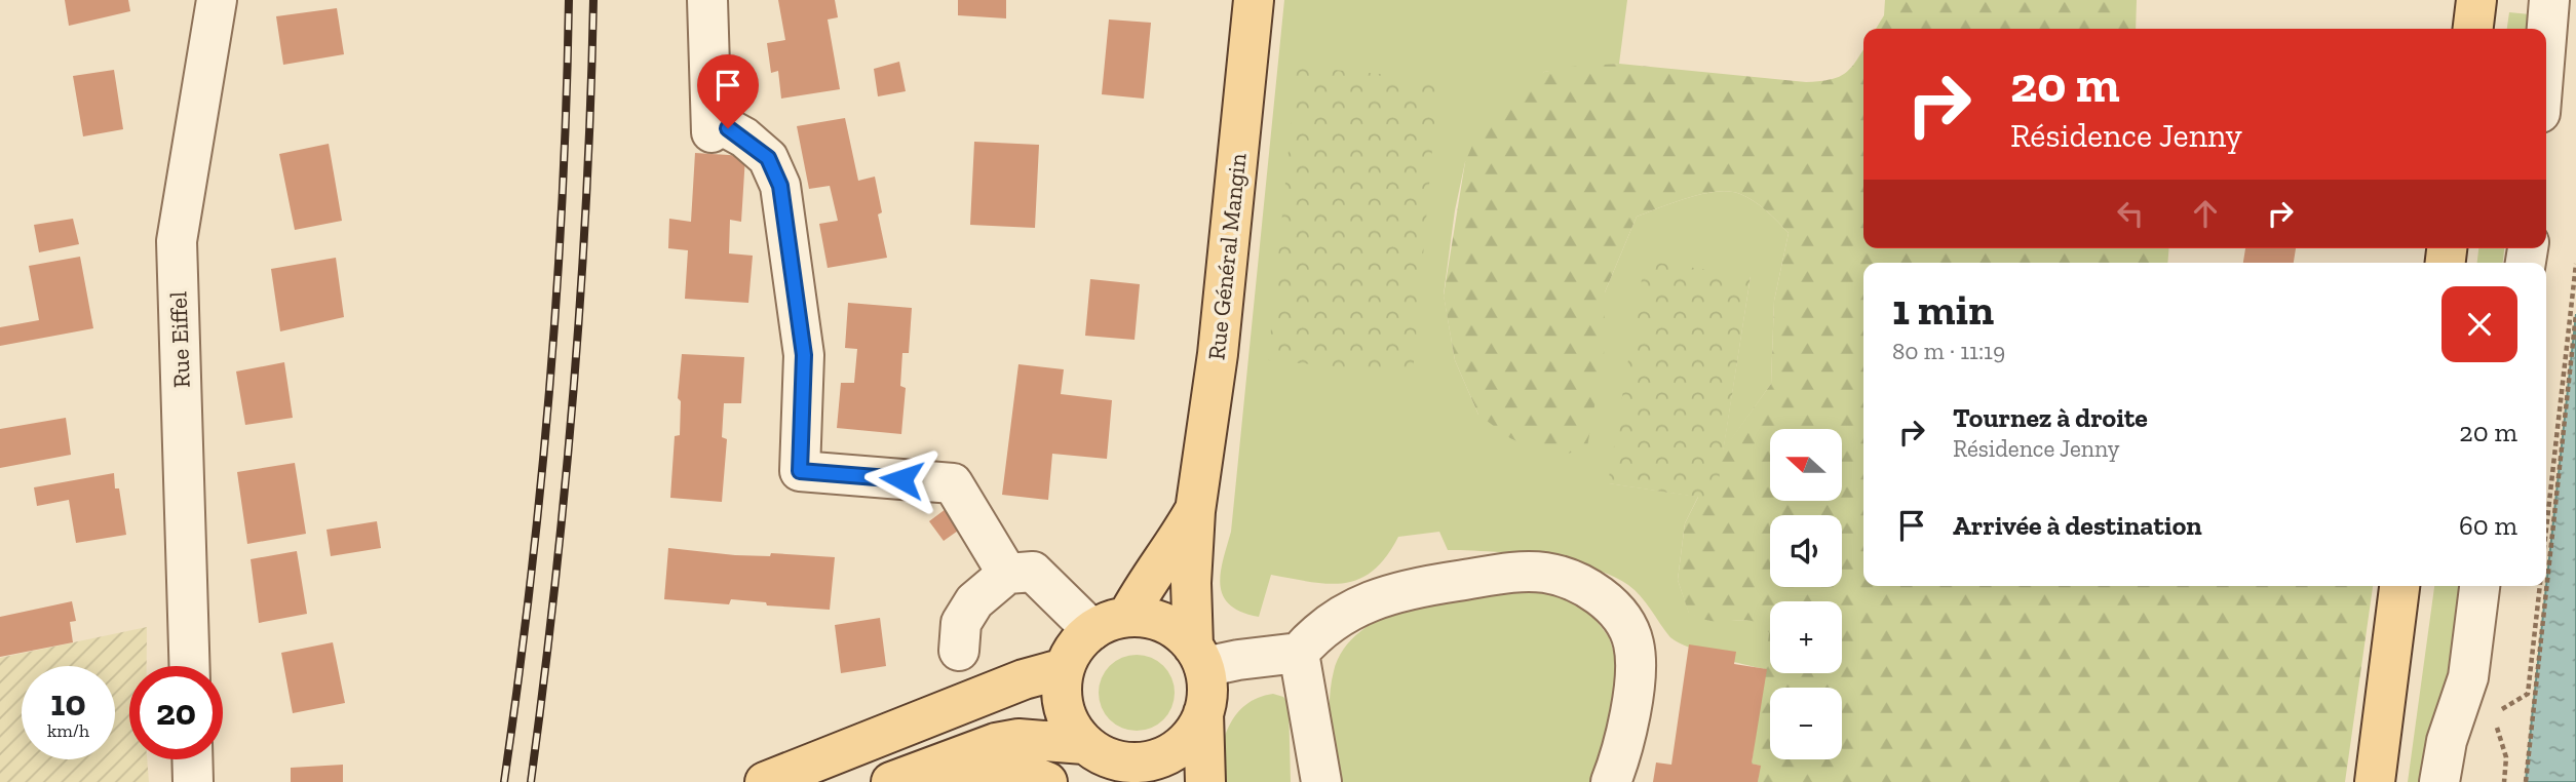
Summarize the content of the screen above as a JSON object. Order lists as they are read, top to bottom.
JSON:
{
  "streets": {
    "main road": ["Rue Général Mangin"],
    "street": ["Rue Eiffel"]
  },
  "north": "left",
  "page": {
    "turn": ["20 m", "Résidence Jenny"],
    "heading": ["1 min", "80 m · 11:19"],
    "list": [
      {
        "name": "Tournez à droite",
        "note": "Résidence Jenny",
        "value": "20 m"
      },
      {
        "name": "Arrivée à destination",
        "value": "60 m"
      }
    ],
    "map_buttons": ["+", "−"],
    "speed": "10 km/h",
    "limit": "20"
  }
}
